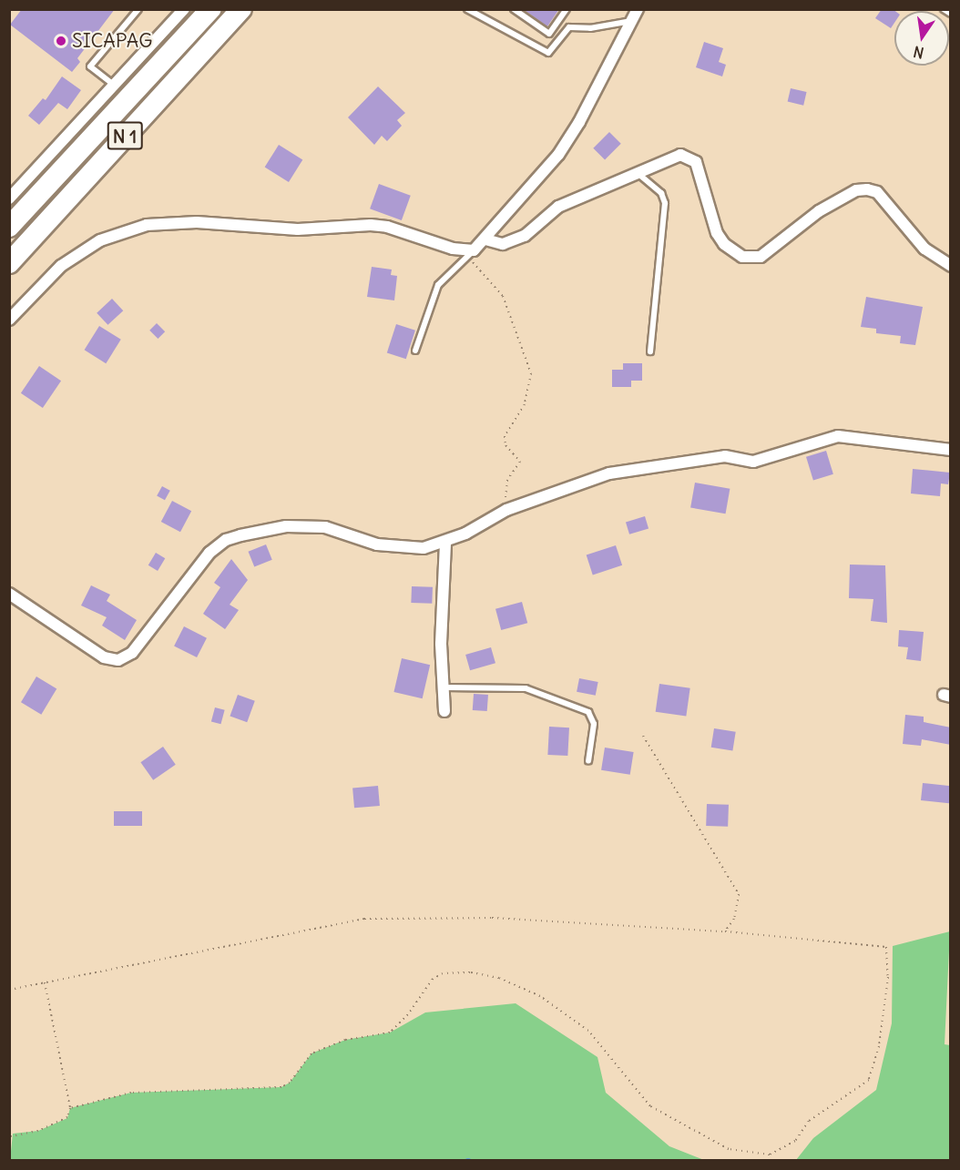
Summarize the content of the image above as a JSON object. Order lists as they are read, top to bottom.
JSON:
{
  "streets": {
    "highway": ["N 1"]
  },
  "places": ["SICAPAG"],
  "north": "bottom"
}
